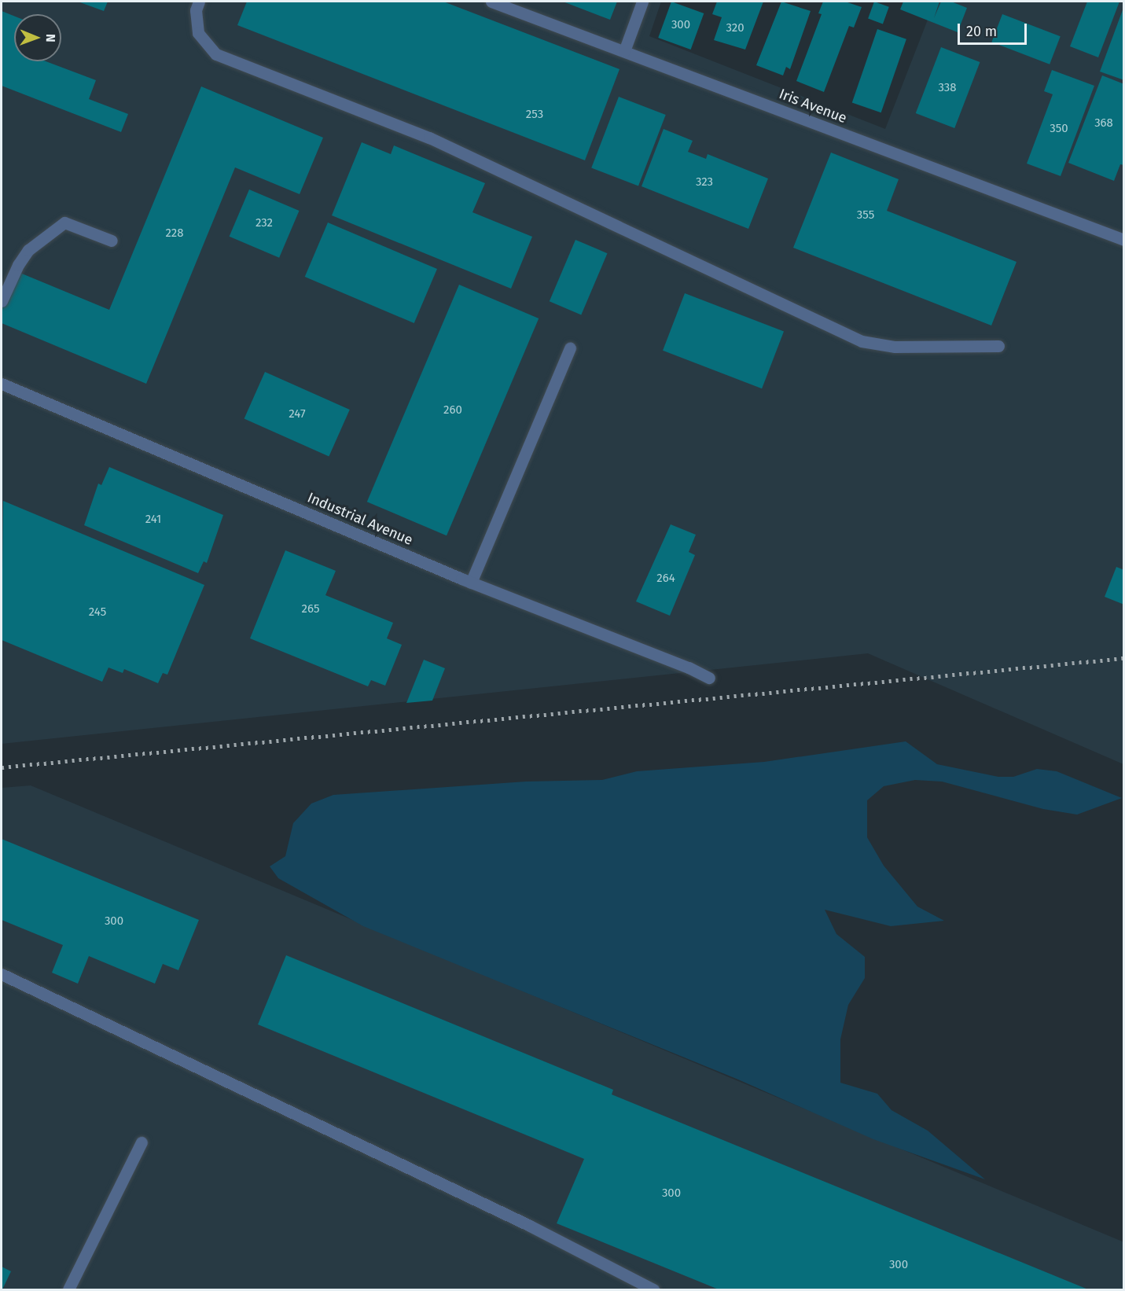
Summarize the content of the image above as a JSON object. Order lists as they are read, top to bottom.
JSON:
{
  "streets": {
    "street": ["Iris Avenue", "Industrial Avenue"]
  },
  "house_numbers": [
    "300",
    "320",
    "338",
    "253",
    "368",
    "350",
    "323",
    "355",
    "232",
    "228",
    "260",
    "247",
    "241",
    "264",
    "265",
    "245",
    "300",
    "300",
    "300"
  ],
  "scale_bar": "20 m",
  "north": "right"
}
